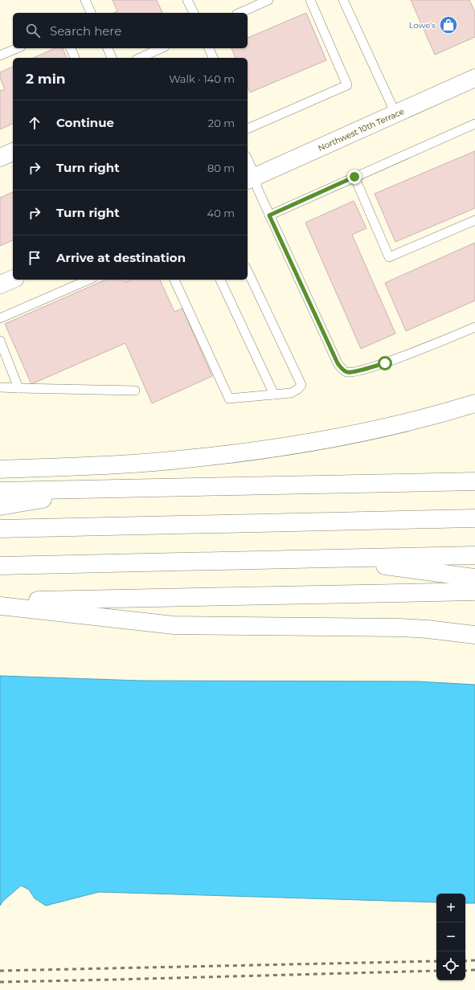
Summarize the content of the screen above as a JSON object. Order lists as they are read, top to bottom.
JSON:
{
  "streets": {
    "main road": ["Northwest 10th Terrace"]
  },
  "places": {
    "shop": ["Lowe's"]
  },
  "page": {
    "search": "Search here",
    "heading": ["2 min", "Walk · 140 m"],
    "list": [
      ["Continue", "20 m"],
      ["Turn right", "80 m"],
      ["Turn right", "40 m"],
      "Arrive at destination"
    ],
    "map_buttons": ["+", "−"]
  }
}
